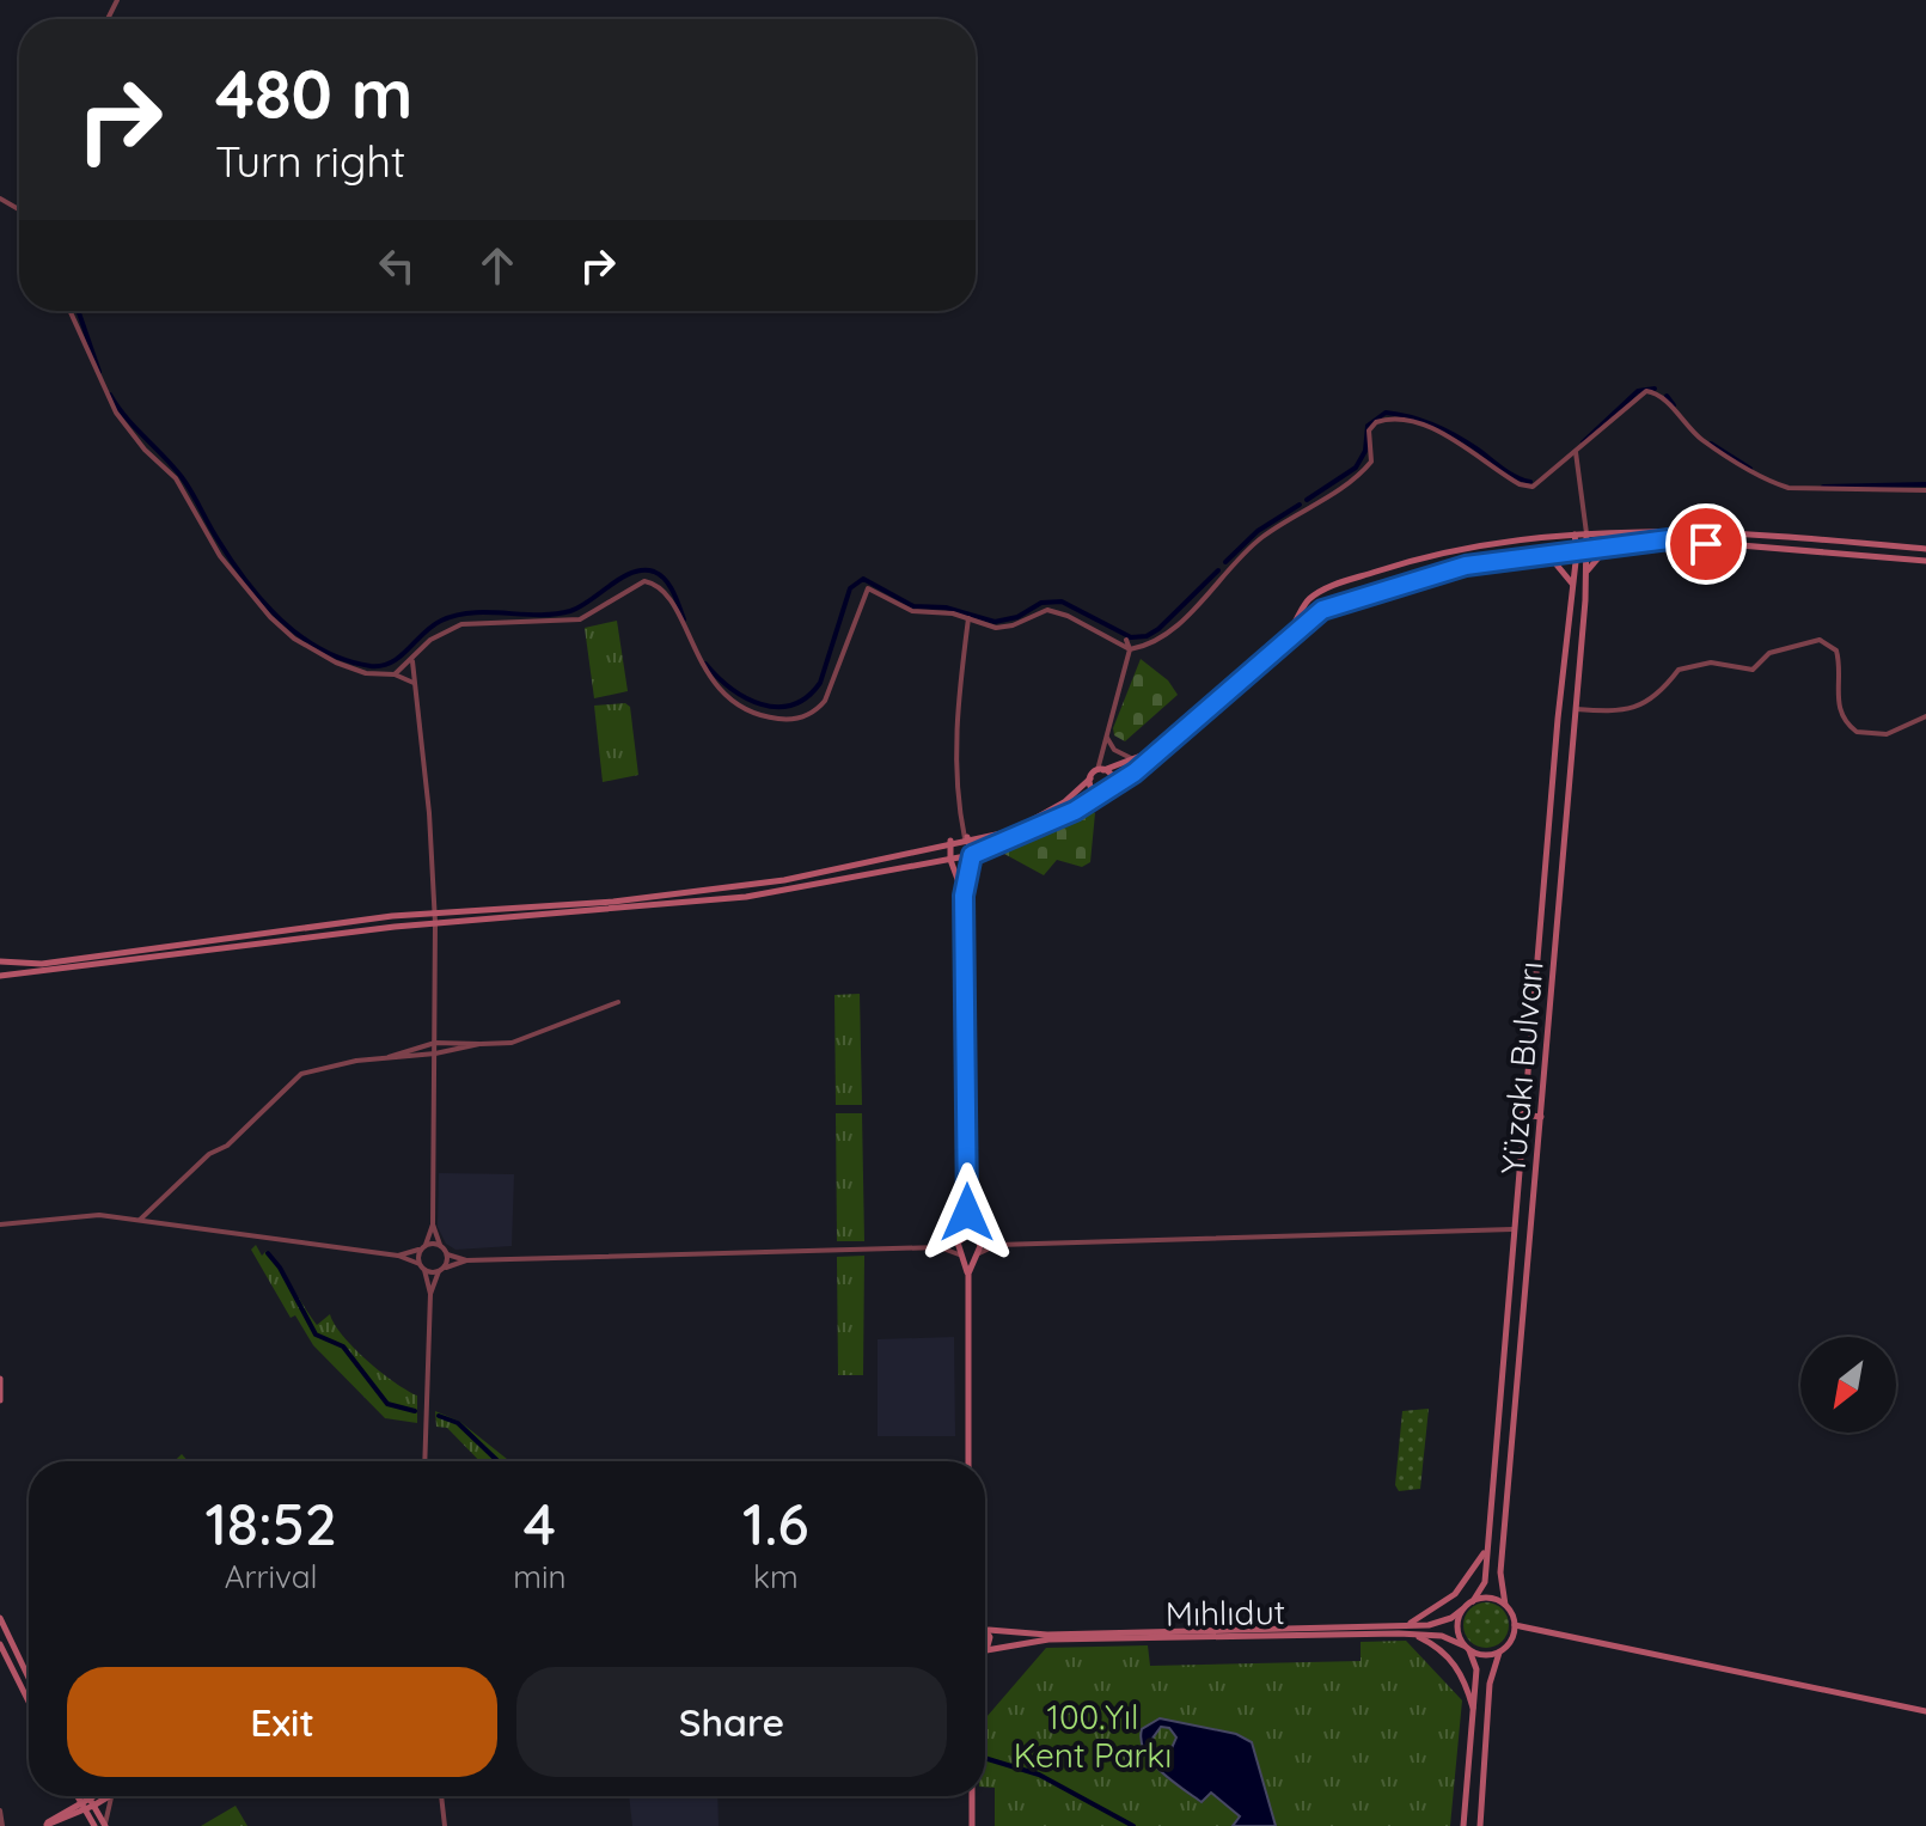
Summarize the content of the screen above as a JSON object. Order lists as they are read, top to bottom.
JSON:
{
  "streets": {
    "main road": ["Yüzakı Bulvarı", "Mıhlıdut"]
  },
  "crossings": [
    ["Yüzakı Bulvarı", "Mıhlıdut"]
  ],
  "parks": ["100.Yıl Kent Parkı"],
  "north": "bottom left",
  "page": {
    "turn": ["480 m", "Turn right"],
    "eta": [
      "18:52",
      "Arrival",
      "4",
      "min",
      "1.6",
      "km"
    ],
    "buttons": ["Exit", "Share"]
  }
}
